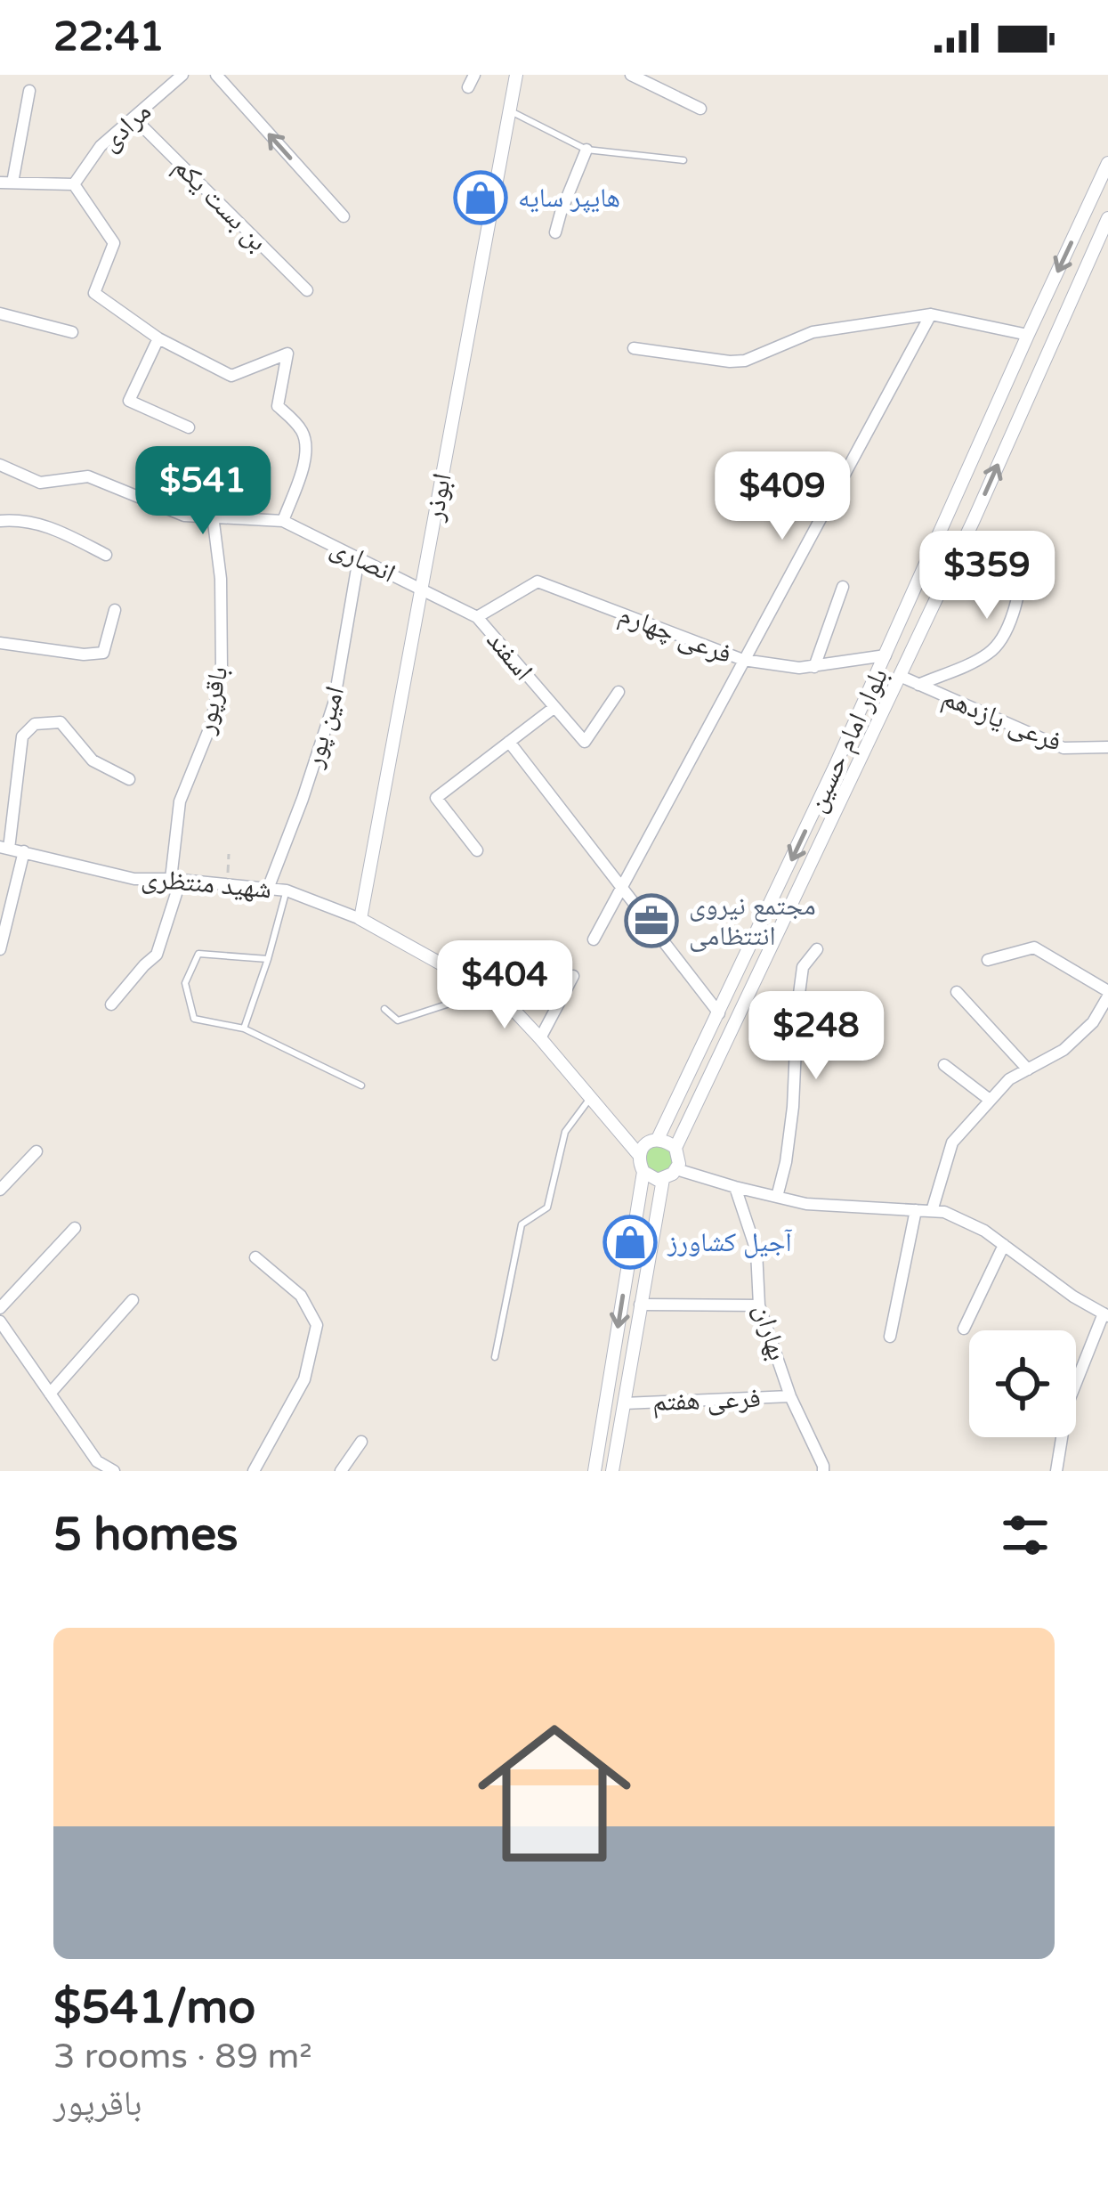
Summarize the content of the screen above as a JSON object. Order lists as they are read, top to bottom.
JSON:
{
  "streets": {
    "street": [
      "مرادی",
      "بن بست یکم",
      "ابوذر",
      "انصاری",
      "فرعی چهارم",
      "اسفند",
      "باقرپور",
      "فرعی یازدهم",
      "امین پور",
      "بلوار امام حسین",
      "شهید منتظری",
      "بهاران",
      "فرعی هفتم"
    ]
  },
  "crossings": [
    ["مرادی", "بن بست یکم"],
    ["ابوذر", "انصاری"],
    ["ابوذر", "اسفند"],
    ["ابوذر", "شهید منتظری"],
    ["انصاری", "اسفند"],
    ["انصاری", "باقرپور"],
    ["انصاری", "امین پور"],
    ["فرعی چهارم", "اسفند"],
    ["فرعی چهارم", "بلوار امام حسین"],
    ["باقرپور", "شهید منتظری"],
    ["فرعی یازدهم", "بلوار امام حسین"],
    ["امین پور", "شهید منتظری"],
    ["بلوار امام حسین", "شهید منتظری"],
    ["بهاران", "فرعی هفتم"]
  ],
  "places": {
    "shop": ["هایپر‌ سایه", "آجیل کشاورز"],
    "office": ["مجتمع نیروی انتتظامی"]
  },
  "page": {
    "status": "22:41",
    "price": [
      "$541",
      "$409",
      "$359",
      "$404",
      "$248"
    ],
    "heading": "5 homes",
    "list": [
      {
        "name": "$541/mo",
        "note": "3 rooms · 89 m² · باقرپور"
      }
    ]
  }
}
